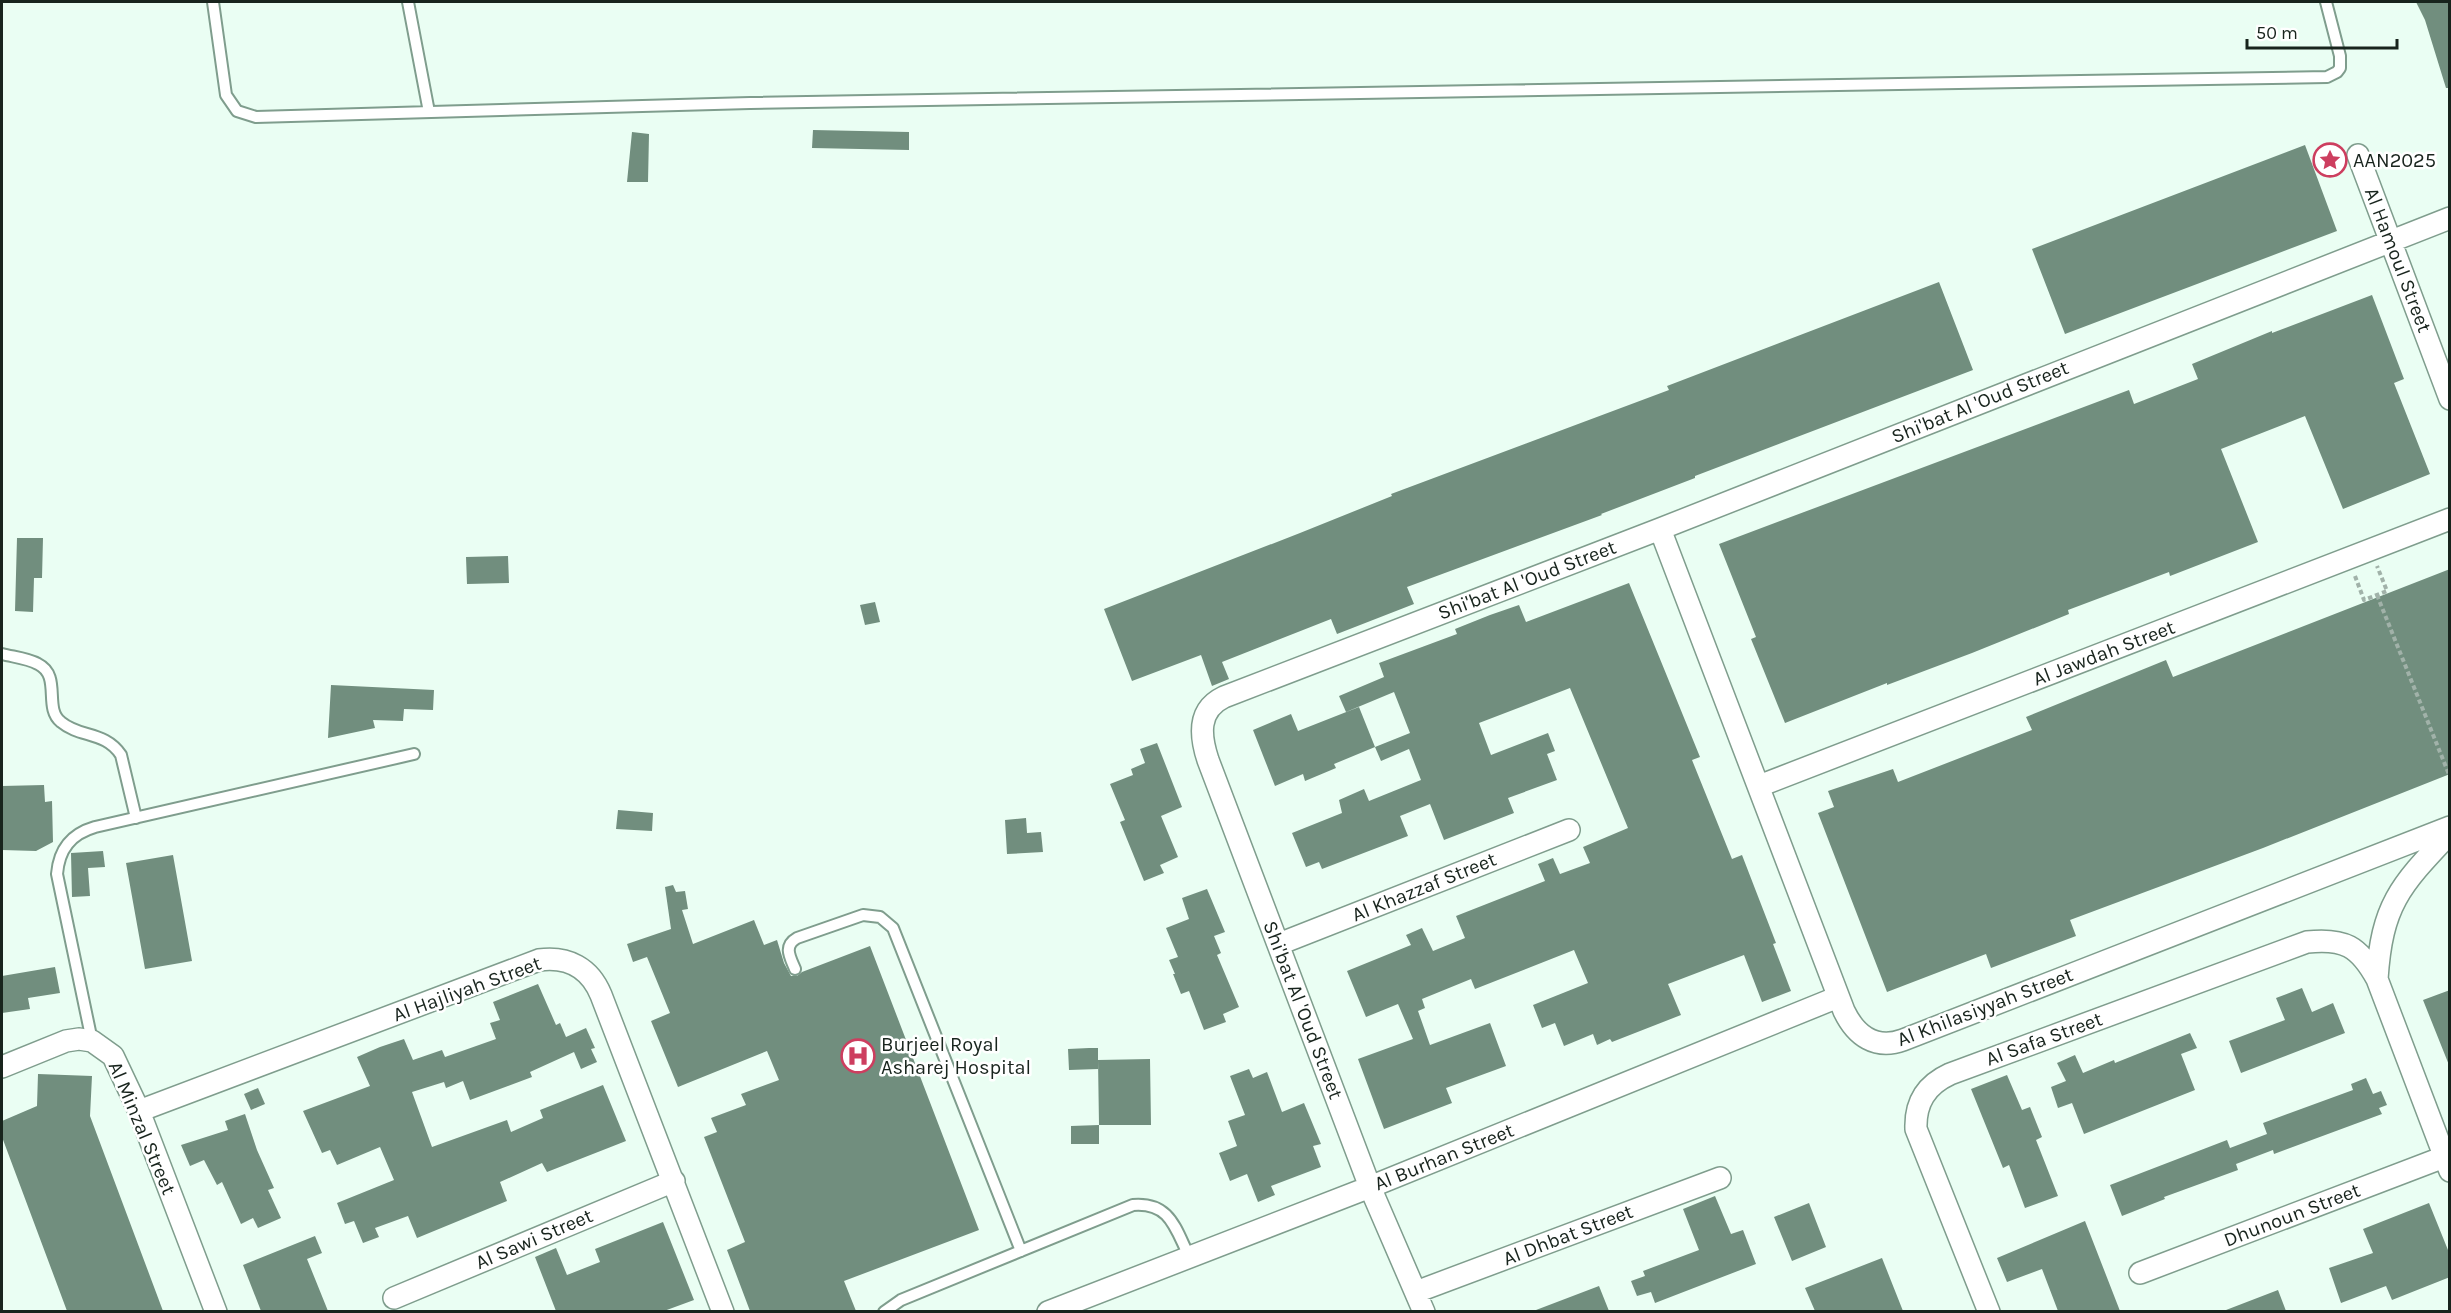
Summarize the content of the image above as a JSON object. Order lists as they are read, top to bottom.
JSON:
{
  "streets": {
    "street": [
      "Al Hamoul Street",
      "Shi'bat Al 'Oud Street",
      "Al Jawdah Street",
      "Al Khazzaf Street",
      "Al Hajliyah Street",
      "Al Khilasiyyah Street",
      "Al Safa Street",
      "Al Minzal Street",
      "Al Burhan Street",
      "Dhunoun Street",
      "Al Dhbat Street",
      "Al Sawi Street"
    ]
  },
  "crossings": [
    ["Al Hamoul Street", "Shi'bat Al 'Oud Street"],
    ["Shi'bat Al 'Oud Street", "Al Khazzaf Street"],
    ["Shi'bat Al 'Oud Street", "Al Khilasiyyah Street"],
    ["Shi'bat Al 'Oud Street", "Al Burhan Street"],
    ["Shi'bat Al 'Oud Street", "Al Dhbat Street"],
    ["Al Jawdah Street", "Al Khilasiyyah Street"],
    ["Al Hajliyah Street", "Al Minzal Street"],
    ["Al Hajliyah Street", "Al Sawi Street"],
    ["Al Khilasiyyah Street", "Al Burhan Street"]
  ],
  "places": {
    "place": ["AAN2025"],
    "hospital": ["Burjeel Royal Asharej Hospital"]
  },
  "scale_bar": "50 m"
}
